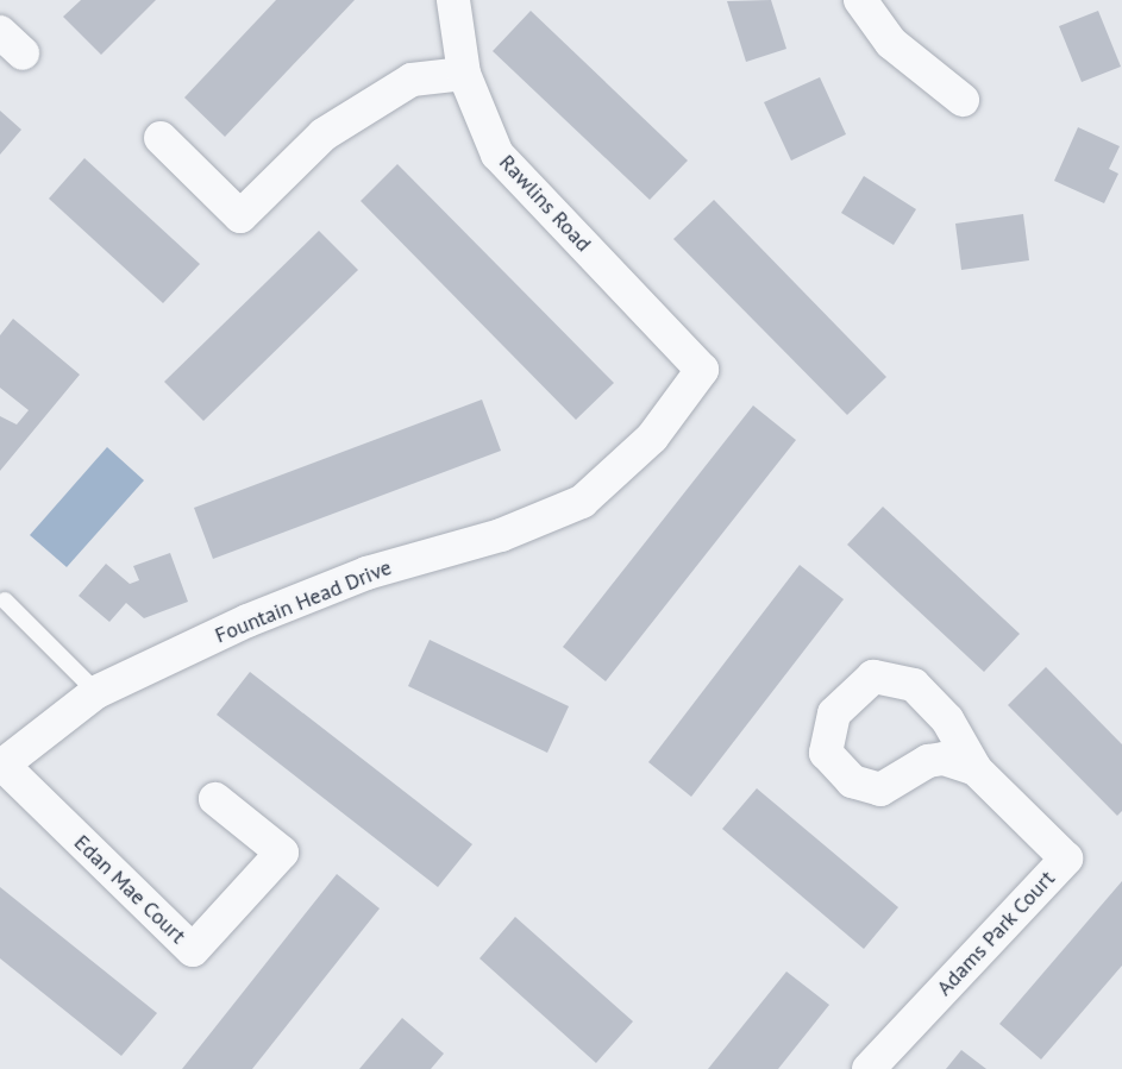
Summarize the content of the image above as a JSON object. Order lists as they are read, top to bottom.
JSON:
{
  "streets": {
    "street": [
      "Rawlins Road",
      "Fountain Head Drive",
      "Edan Mae Court",
      "Adams Park Court"
    ]
  },
  "crossings": [
    ["Rawlins Road", "Fountain Head Drive"],
    ["Fountain Head Drive", "Edan Mae Court"]
  ]
}
